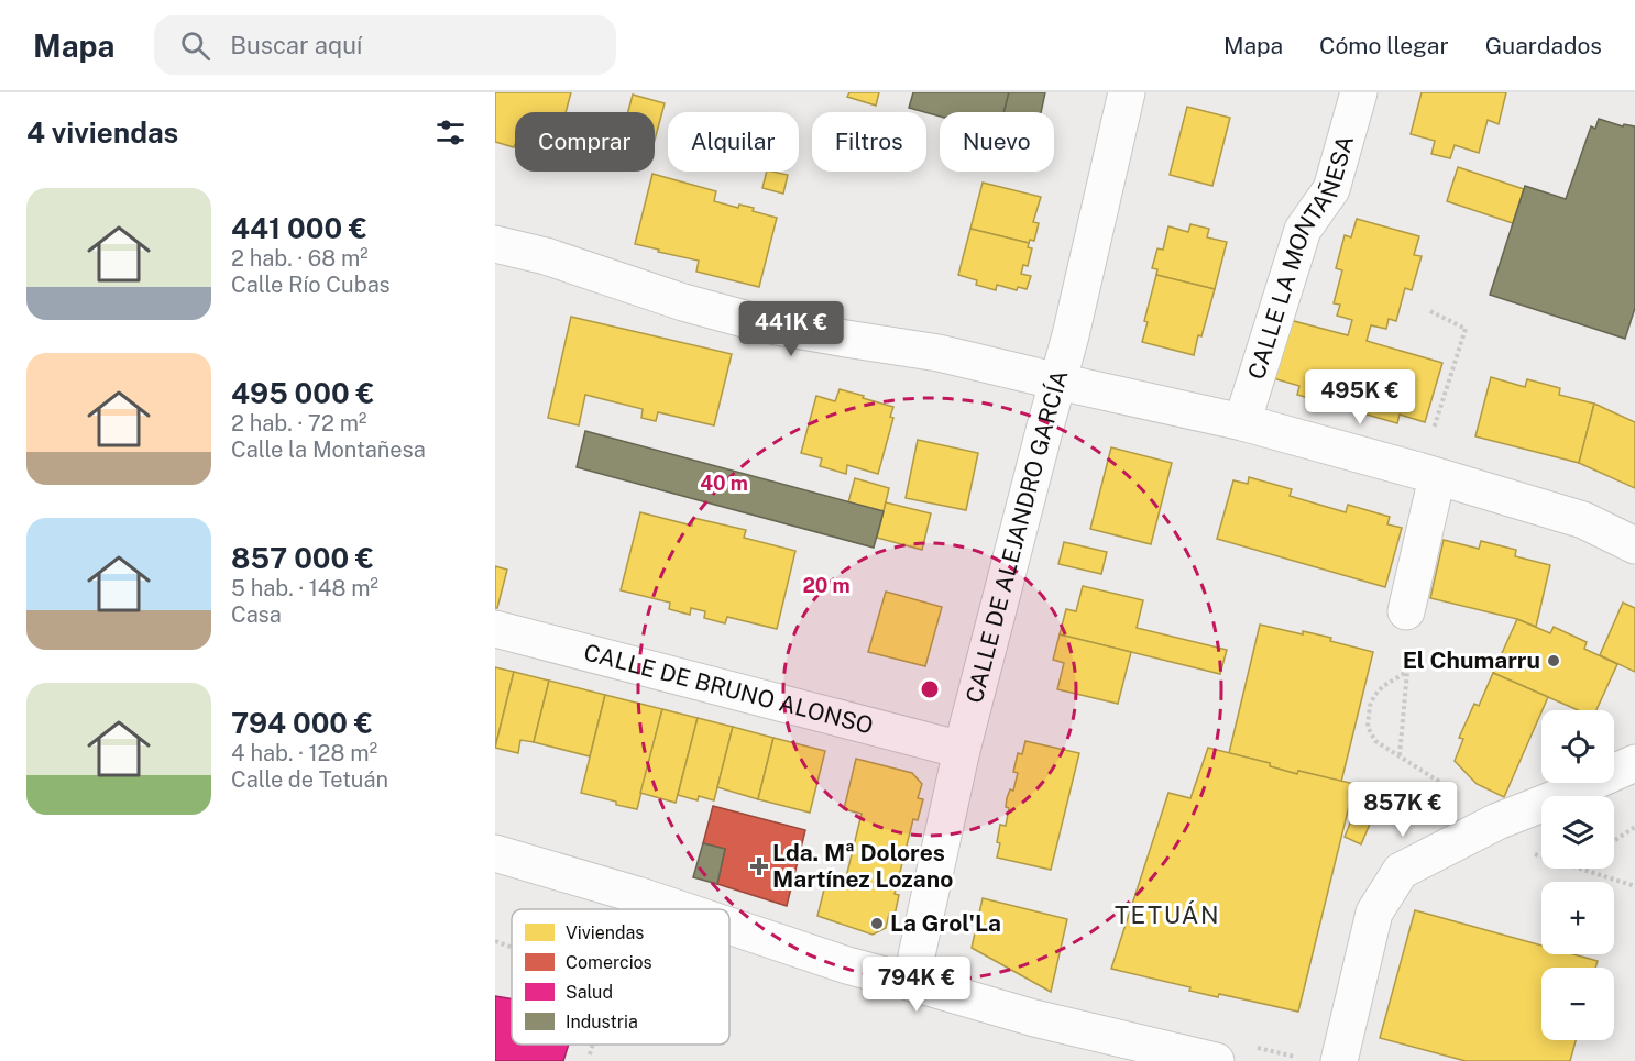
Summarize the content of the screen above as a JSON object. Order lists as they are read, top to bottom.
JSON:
{
  "streets": {
    "street": ["CALLE LA MONTAÑESA", "CALLE DE ALEJANDRO GARCÍA", "CALLE DE BRUNO ALONSO"]
  },
  "crossings": [
    ["CALLE DE ALEJANDRO GARCÍA", "CALLE DE BRUNO ALONSO"]
  ],
  "districts": ["TETUÁN"],
  "places": {
    "other": ["El Chumarru", "La Grol'La"],
    "health": ["Lda. Mª Dolores Martínez Lozano"]
  },
  "legend": [
    "Viviendas",
    "Comercios",
    "Salud",
    "Industria"
  ],
  "page": {
    "header": "Mapa",
    "search": "Buscar aquí",
    "nav": ["Mapa", "Cómo llegar", "Guardados"],
    "heading": "4 viviendas",
    "chip": [
      "Comprar",
      "Alquilar",
      "Filtros",
      "Nuevo"
    ],
    "list": [
      {
        "name": "441 000 €",
        "note": "2 hab. · 68 m² · Calle Río Cubas"
      },
      {
        "name": "495 000 €",
        "note": "2 hab. · 72 m² · Calle la Montañesa"
      },
      {
        "name": "857 000 €",
        "note": "5 hab. · 148 m² · Casa"
      },
      {
        "name": "794 000 €",
        "note": "4 hab. · 128 m² · Calle de Tetuán"
      }
    ],
    "price": [
      "441K €",
      "495K €",
      "857K €",
      "794K €"
    ],
    "map_buttons": ["+", "−"]
  },
  "rings": ["40 m", "20 m"]
}
